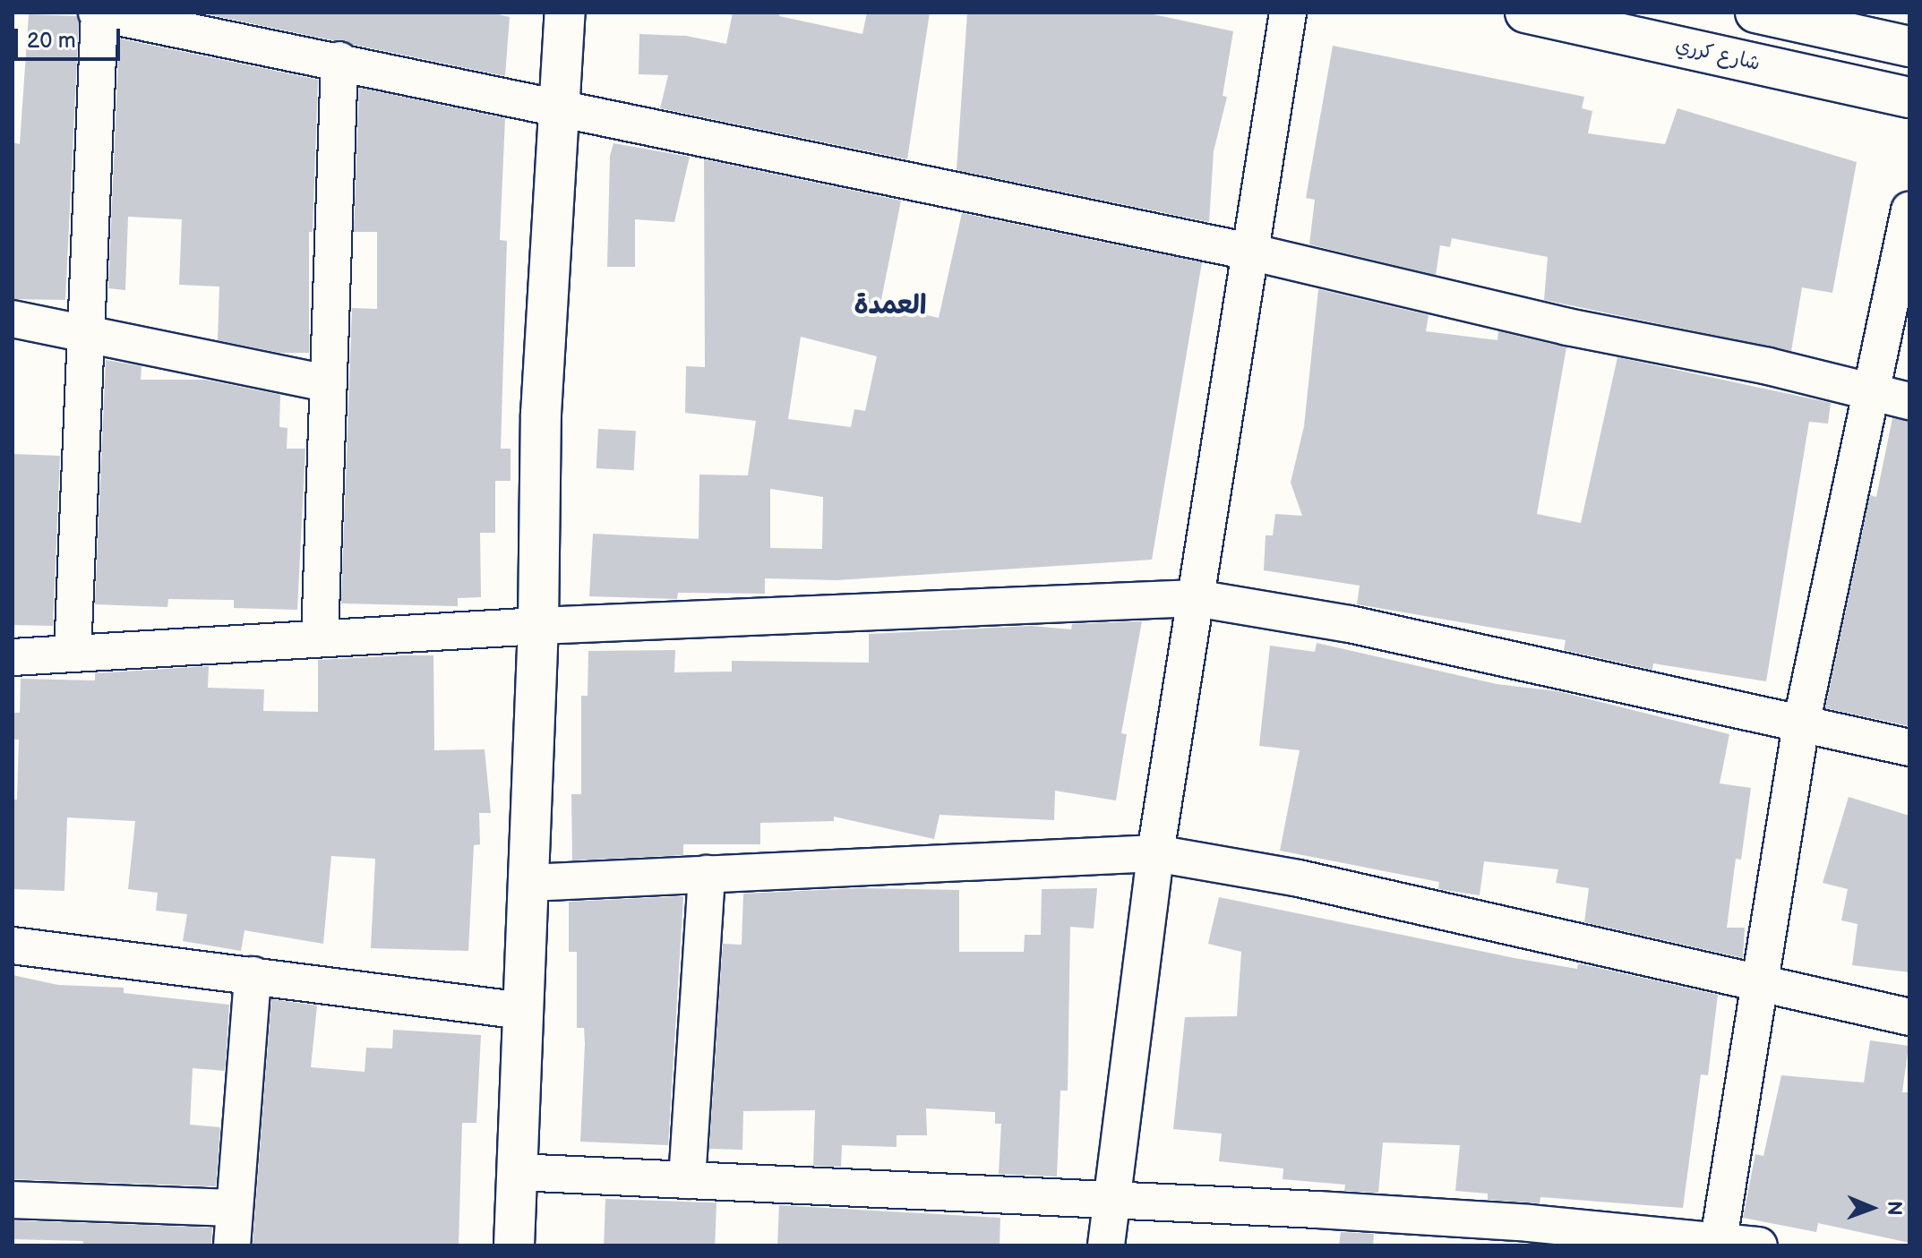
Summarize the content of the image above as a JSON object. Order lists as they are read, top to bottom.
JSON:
{
  "streets": {
    "street": ["شارع كرري"]
  },
  "districts": ["العمدة"],
  "scale_bar": "20 m",
  "north": "right"
}
